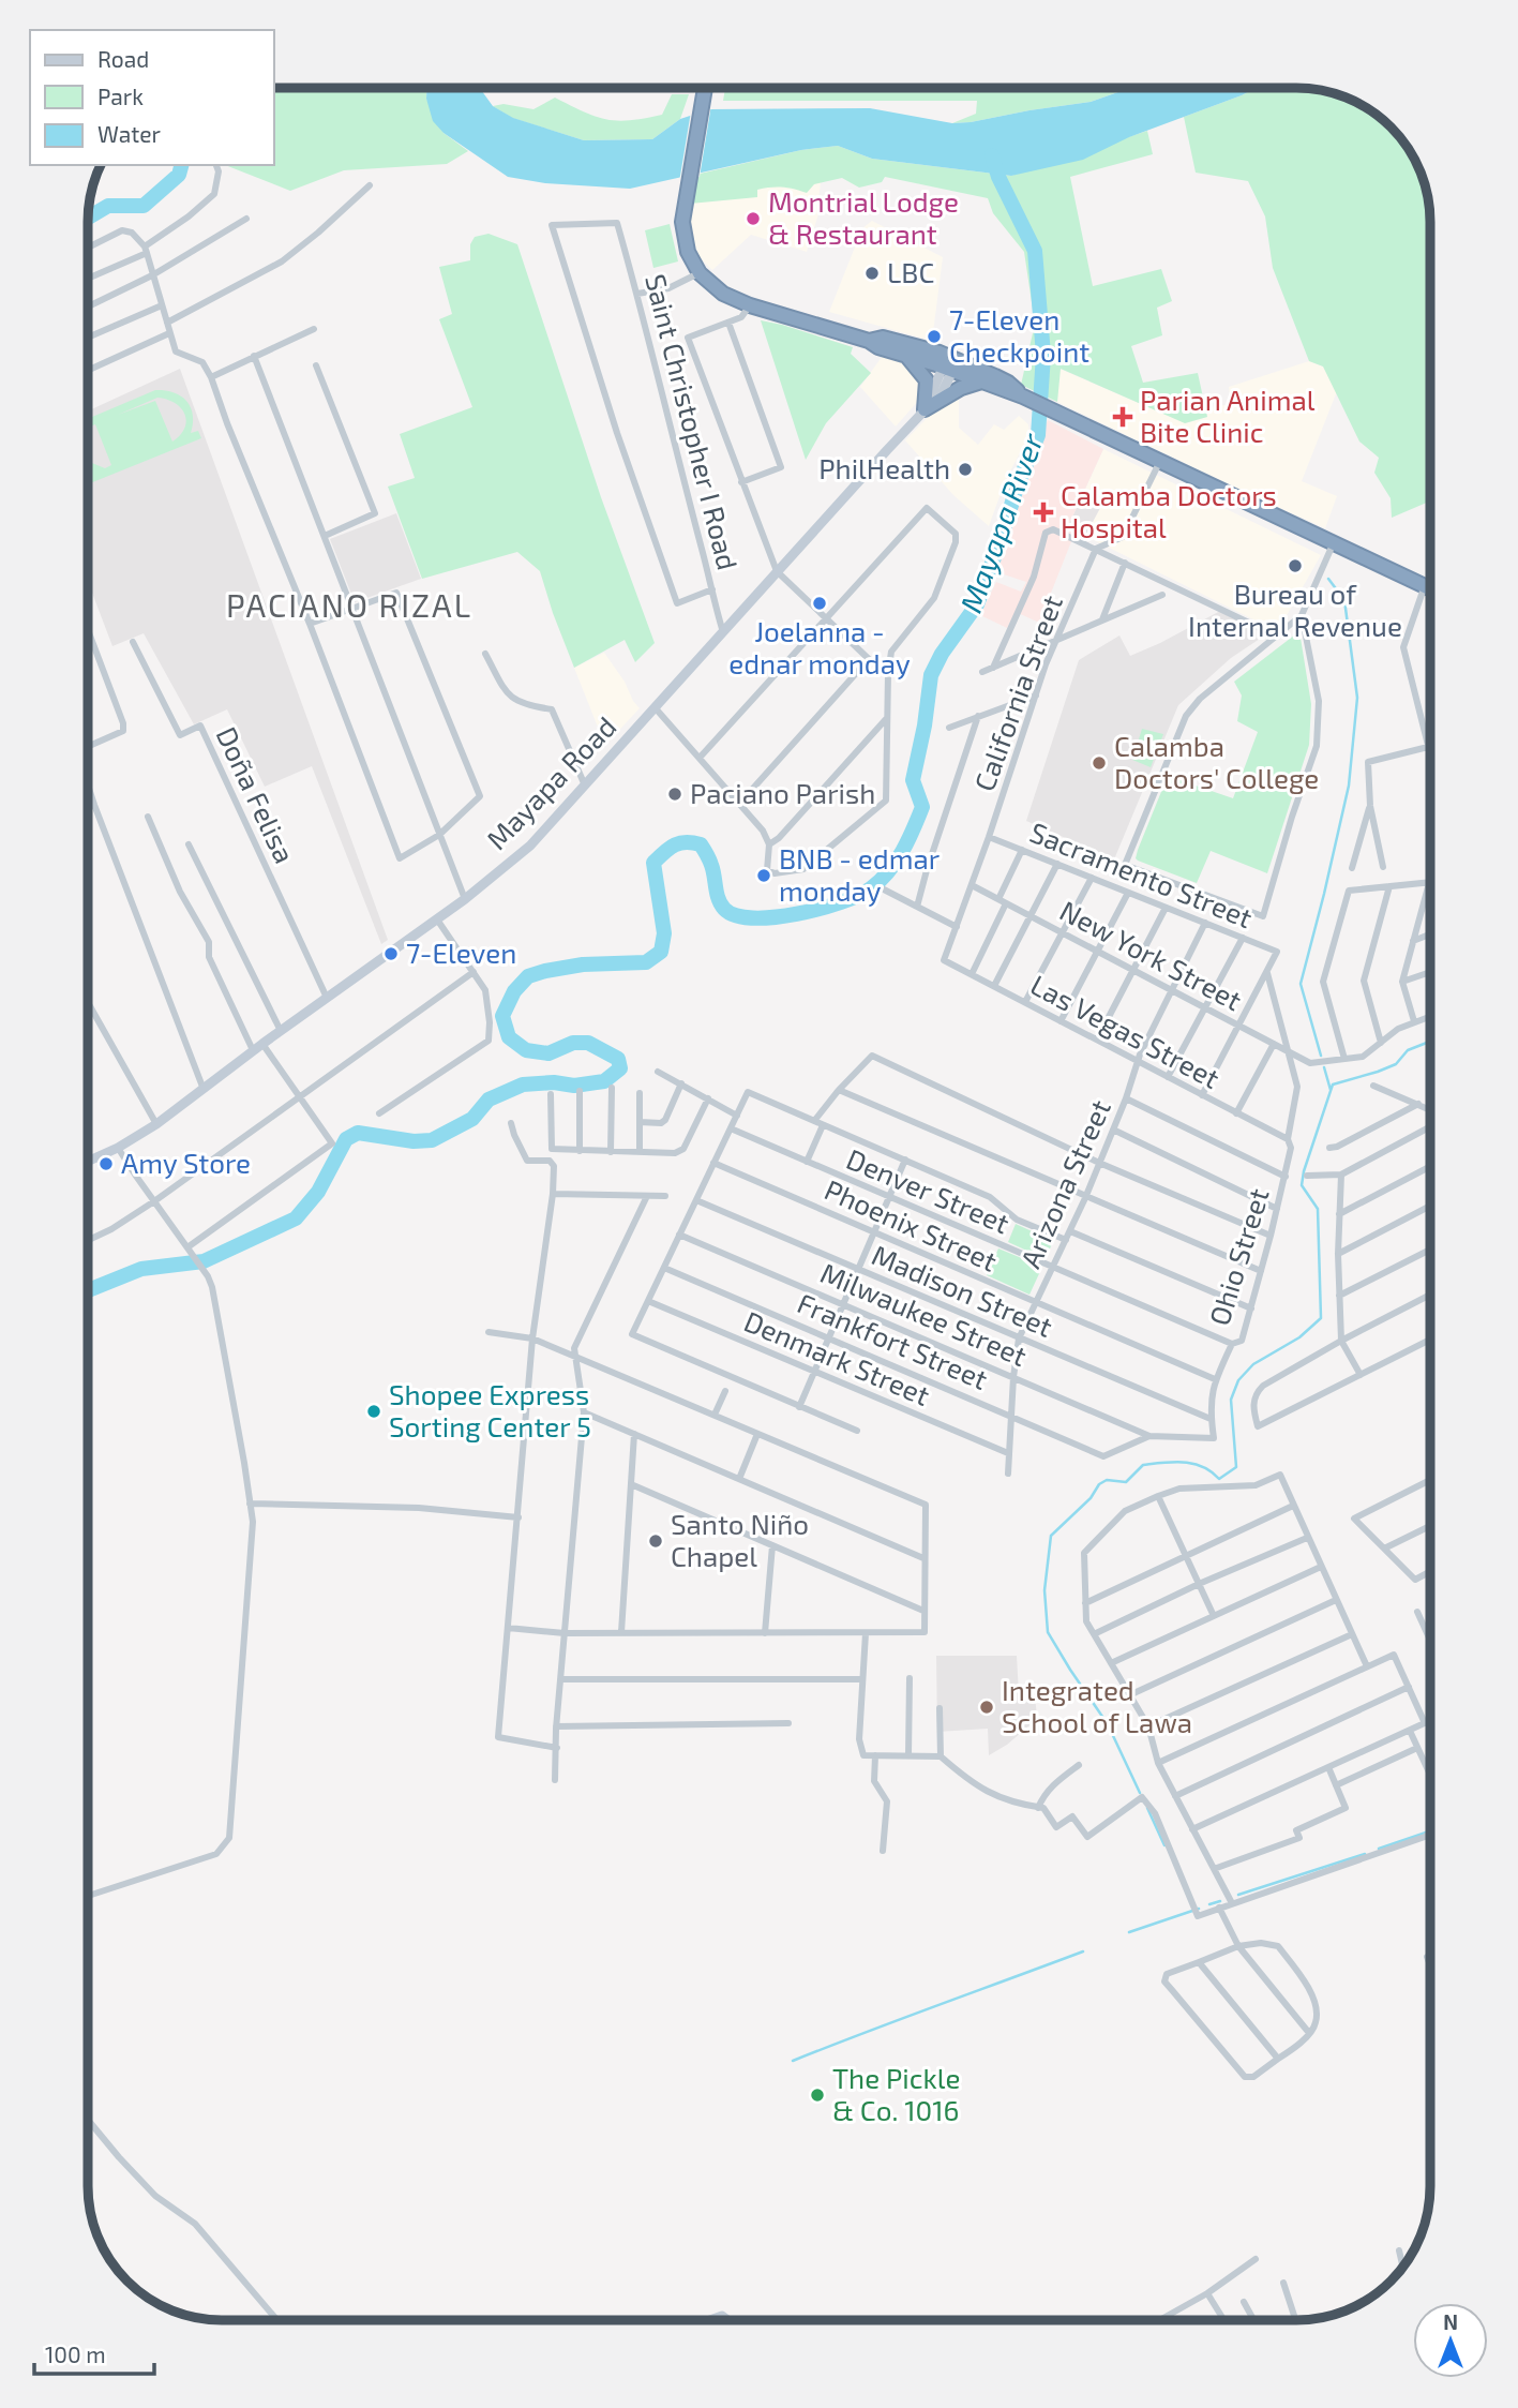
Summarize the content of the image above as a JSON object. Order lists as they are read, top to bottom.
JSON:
{
  "streets": {
    "main road": ["Mayapa Road"],
    "street": [
      "Saint Christopher I Road",
      "California Street",
      "Doña Felisa",
      "Sacramento Street",
      "New York Street",
      "Las Vegas Street",
      "Arizona Street",
      "Denver Street",
      "Phoenix Street",
      "Ohio Street",
      "Madison Street",
      "Milwaukee Street",
      "Frankfort Street",
      "Denmark Street"
    ]
  },
  "crossings": [
    ["Saint Christopher I Road", "Mayapa Road"],
    ["California Street", "Sacramento Street"],
    ["California Street", "New York Street"],
    ["California Street", "Las Vegas Street"],
    ["Mayapa Road", "Doña Felisa"],
    ["Sacramento Street", "Arizona Street"],
    ["Sacramento Street", "Ohio Street"],
    ["New York Street", "Arizona Street"],
    ["New York Street", "Ohio Street"],
    ["Las Vegas Street", "Arizona Street"],
    ["Las Vegas Street", "Ohio Street"],
    ["Arizona Street", "Denver Street"],
    ["Arizona Street", "Phoenix Street"],
    ["Arizona Street", "Madison Street"],
    ["Arizona Street", "Milwaukee Street"],
    ["Arizona Street", "Frankfort Street"],
    ["Arizona Street", "Denmark Street"],
    ["Denver Street", "Ohio Street"],
    ["Phoenix Street", "Ohio Street"],
    ["Ohio Street", "Madison Street"],
    ["Milwaukee Street", "Frankfort Street"]
  ],
  "districts": ["PACIANO RIZAL"],
  "water": ["Mayapa River"],
  "places": {
    "other": [
      "Montrial Lodge & Restaurant",
      "LBC",
      "7-Eleven Checkpoint",
      "PhilHealth",
      "Bureau of Internal Revenue",
      "Joelanna - ednar monday",
      "Calamba Doctors' College",
      "Paciano Parish",
      "BNB - edmar monday",
      "7-Eleven",
      "Amy Store",
      "Shopee Express Sorting Center 5",
      "Santo Niño Chapel",
      "Integrated School of Lawa",
      "The Pickle & Co. 1016"
    ],
    "health": ["Parian Animal Bite Clinic", "Calamba Doctors Hospital"]
  },
  "legend": ["Road", "Park", "Water"],
  "scale_bar": "100 m",
  "north": "top"
}
